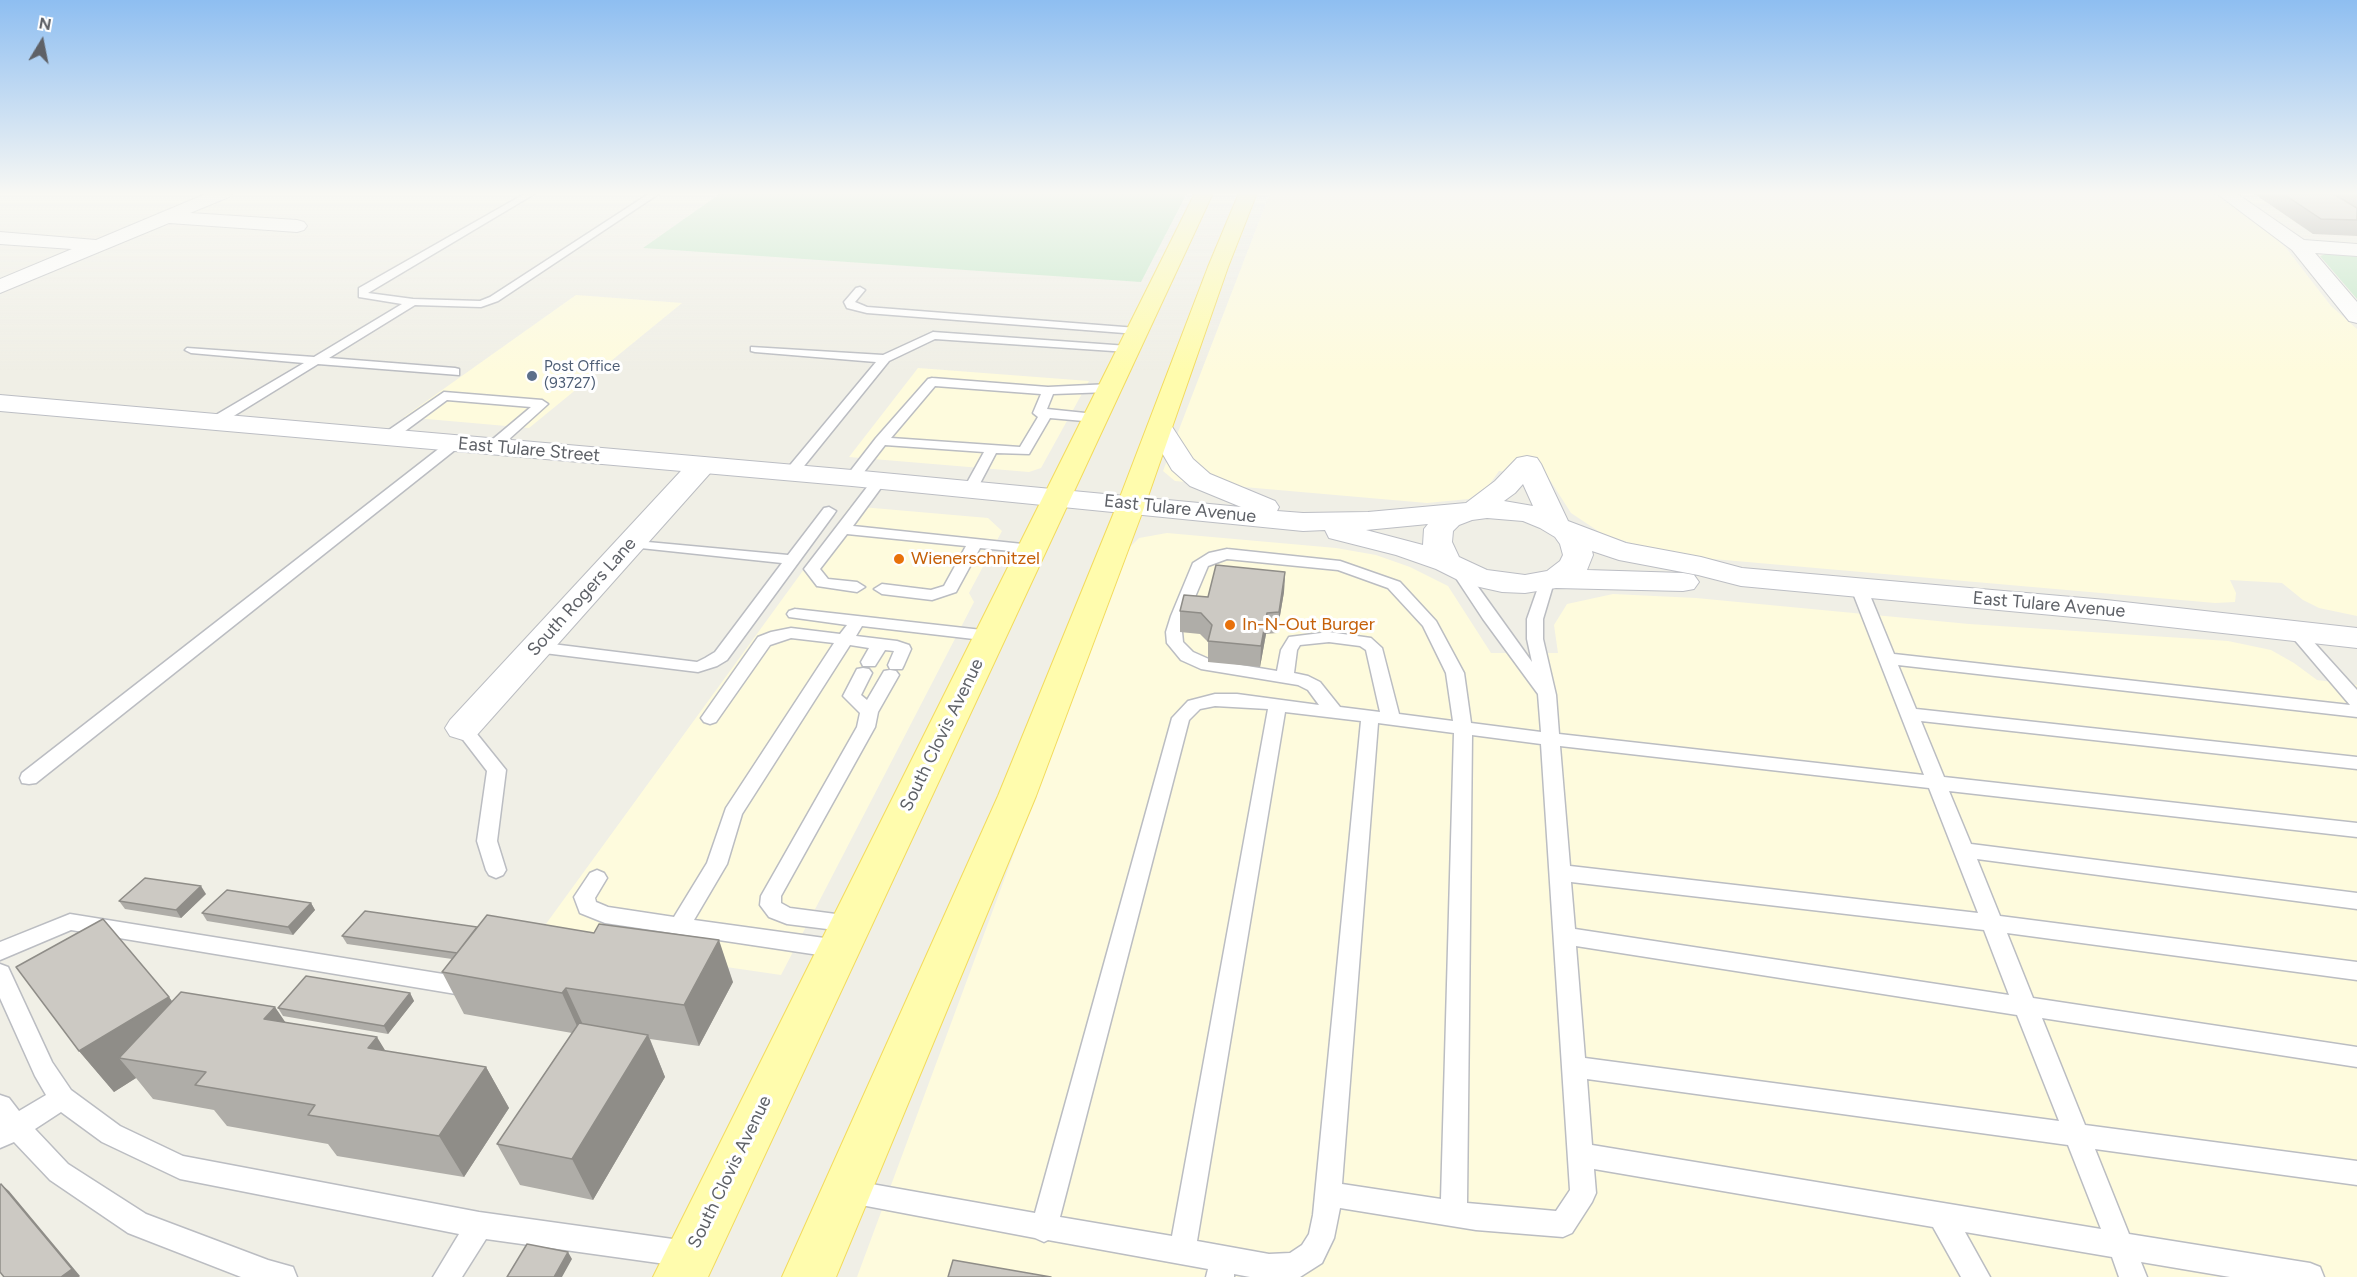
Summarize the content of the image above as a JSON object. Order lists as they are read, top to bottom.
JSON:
{
  "streets": {
    "main road": ["South Clovis Avenue"],
    "street": ["East Tulare Street", "East Tulare Avenue", "South Rogers Lane"]
  },
  "crossings": [
    ["East Tulare Street", "East Tulare Avenue"],
    ["East Tulare Street", "South Rogers Lane"],
    ["East Tulare Street", "South Clovis Avenue"],
    ["East Tulare Avenue", "South Clovis Avenue"]
  ],
  "places": ["Post Office (93727)", "Wienerschnitzel", "In-N-Out Burger"],
  "north": "top"
}
